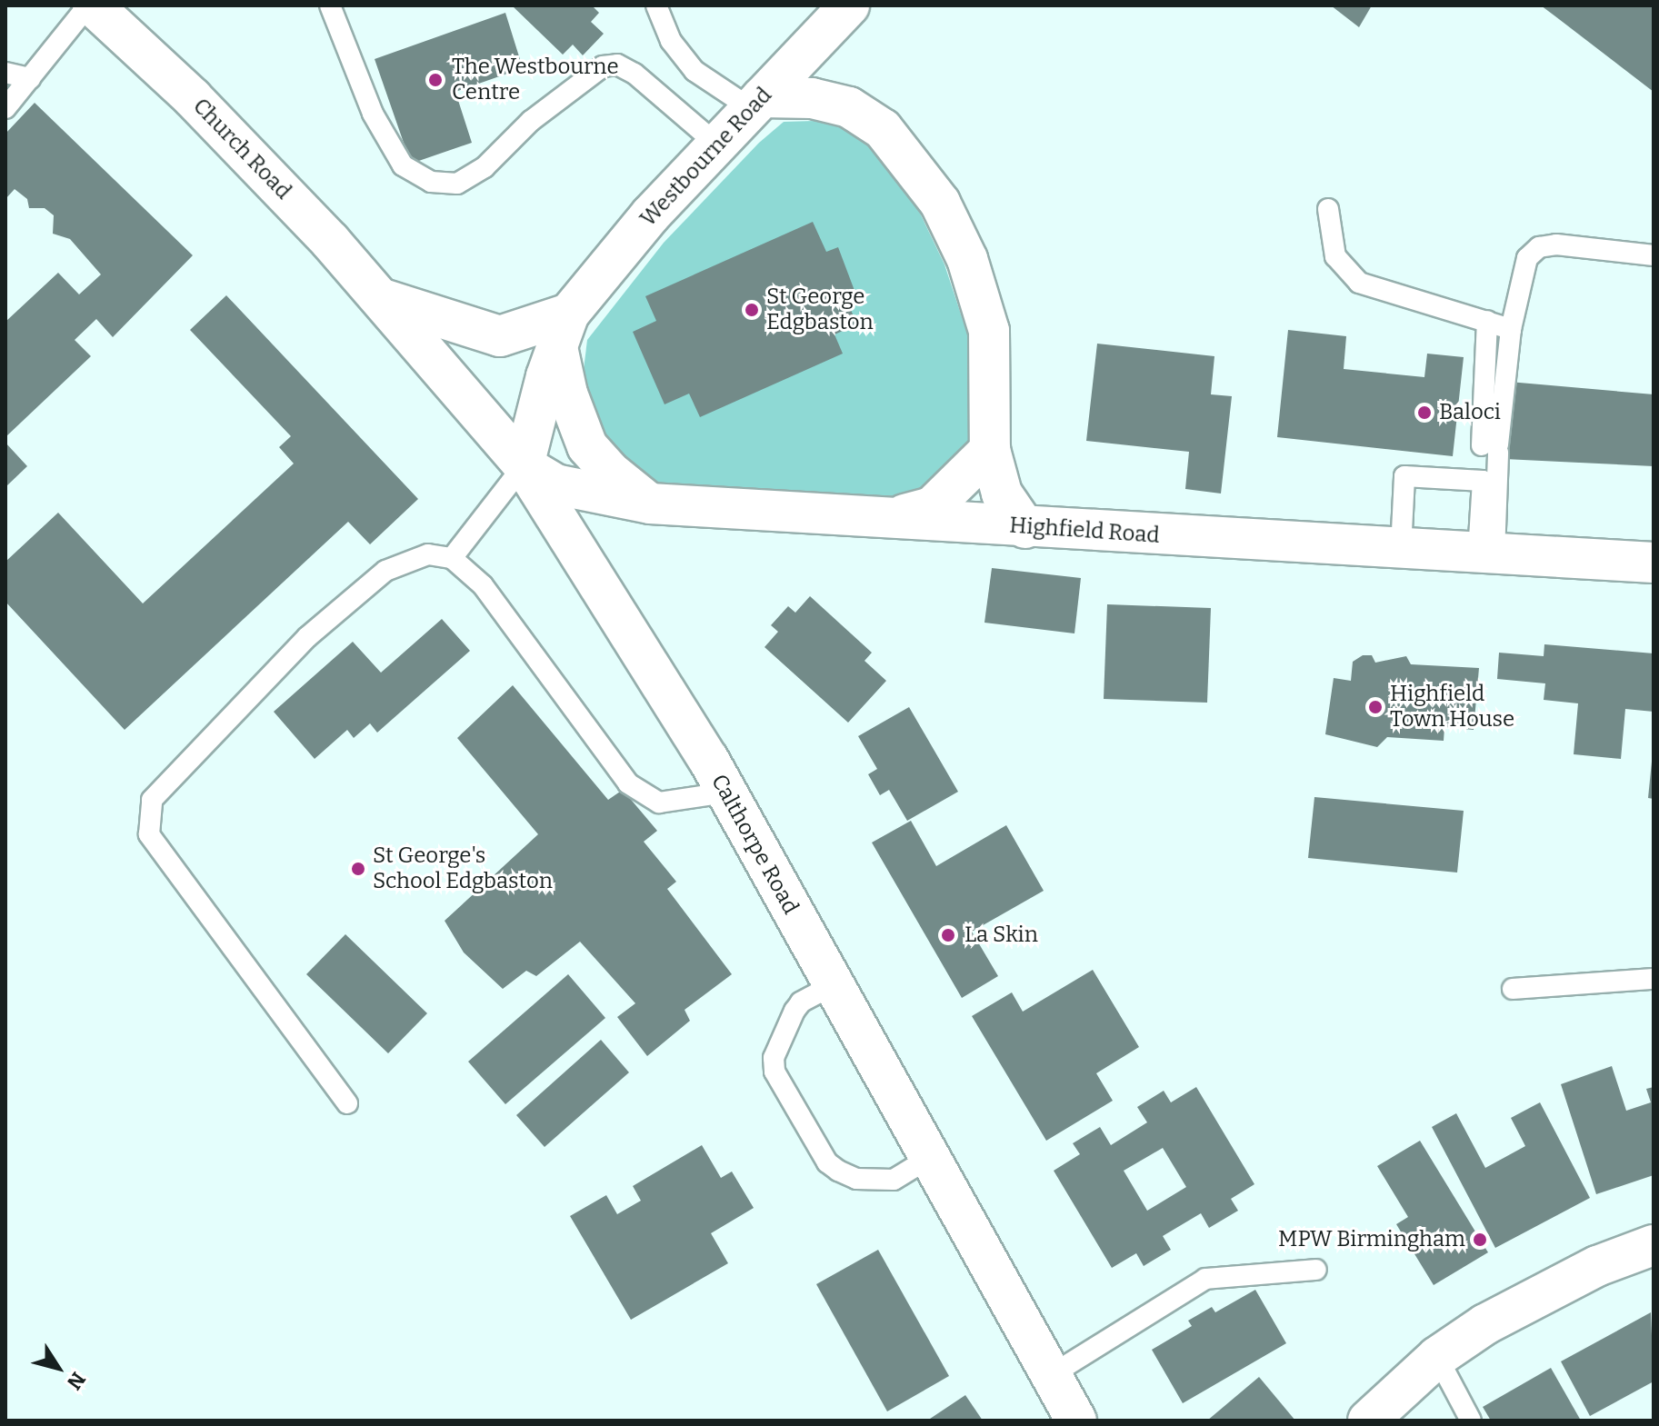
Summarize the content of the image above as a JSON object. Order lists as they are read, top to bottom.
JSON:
{
  "streets": {
    "main road": [
      "Church Road",
      "Westbourne Road",
      "Highfield Road",
      "Calthorpe Road"
    ]
  },
  "crossings": [
    ["Church Road", "Calthorpe Road"],
    ["Highfield Road", "Calthorpe Road"]
  ],
  "places": [
    "The Westbourne Centre",
    "St George Edgbaston",
    "Baloci",
    "Highfield Town House",
    "St George's School Edgbaston",
    "La Skin",
    "MPW Birmingham"
  ],
  "north": "bottom right"
}
